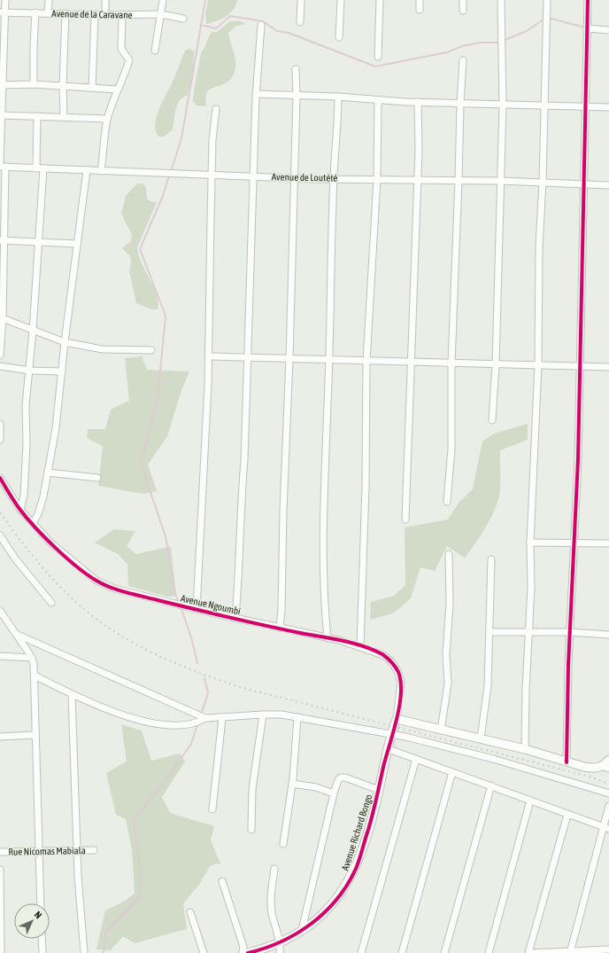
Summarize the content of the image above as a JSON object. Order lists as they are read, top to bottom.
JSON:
{
  "streets": {
    "street": [
      "Avenue de la Caravane",
      "Avenue de Loutété",
      "Avenue Ngoumbi",
      "Avenue Richard Bongo",
      "Rue Nicomas Mabiala"
    ]
  },
  "crossings": [
    ["Avenue Ngoumbi", "Avenue Richard Bongo"]
  ],
  "north": "top right"
}
